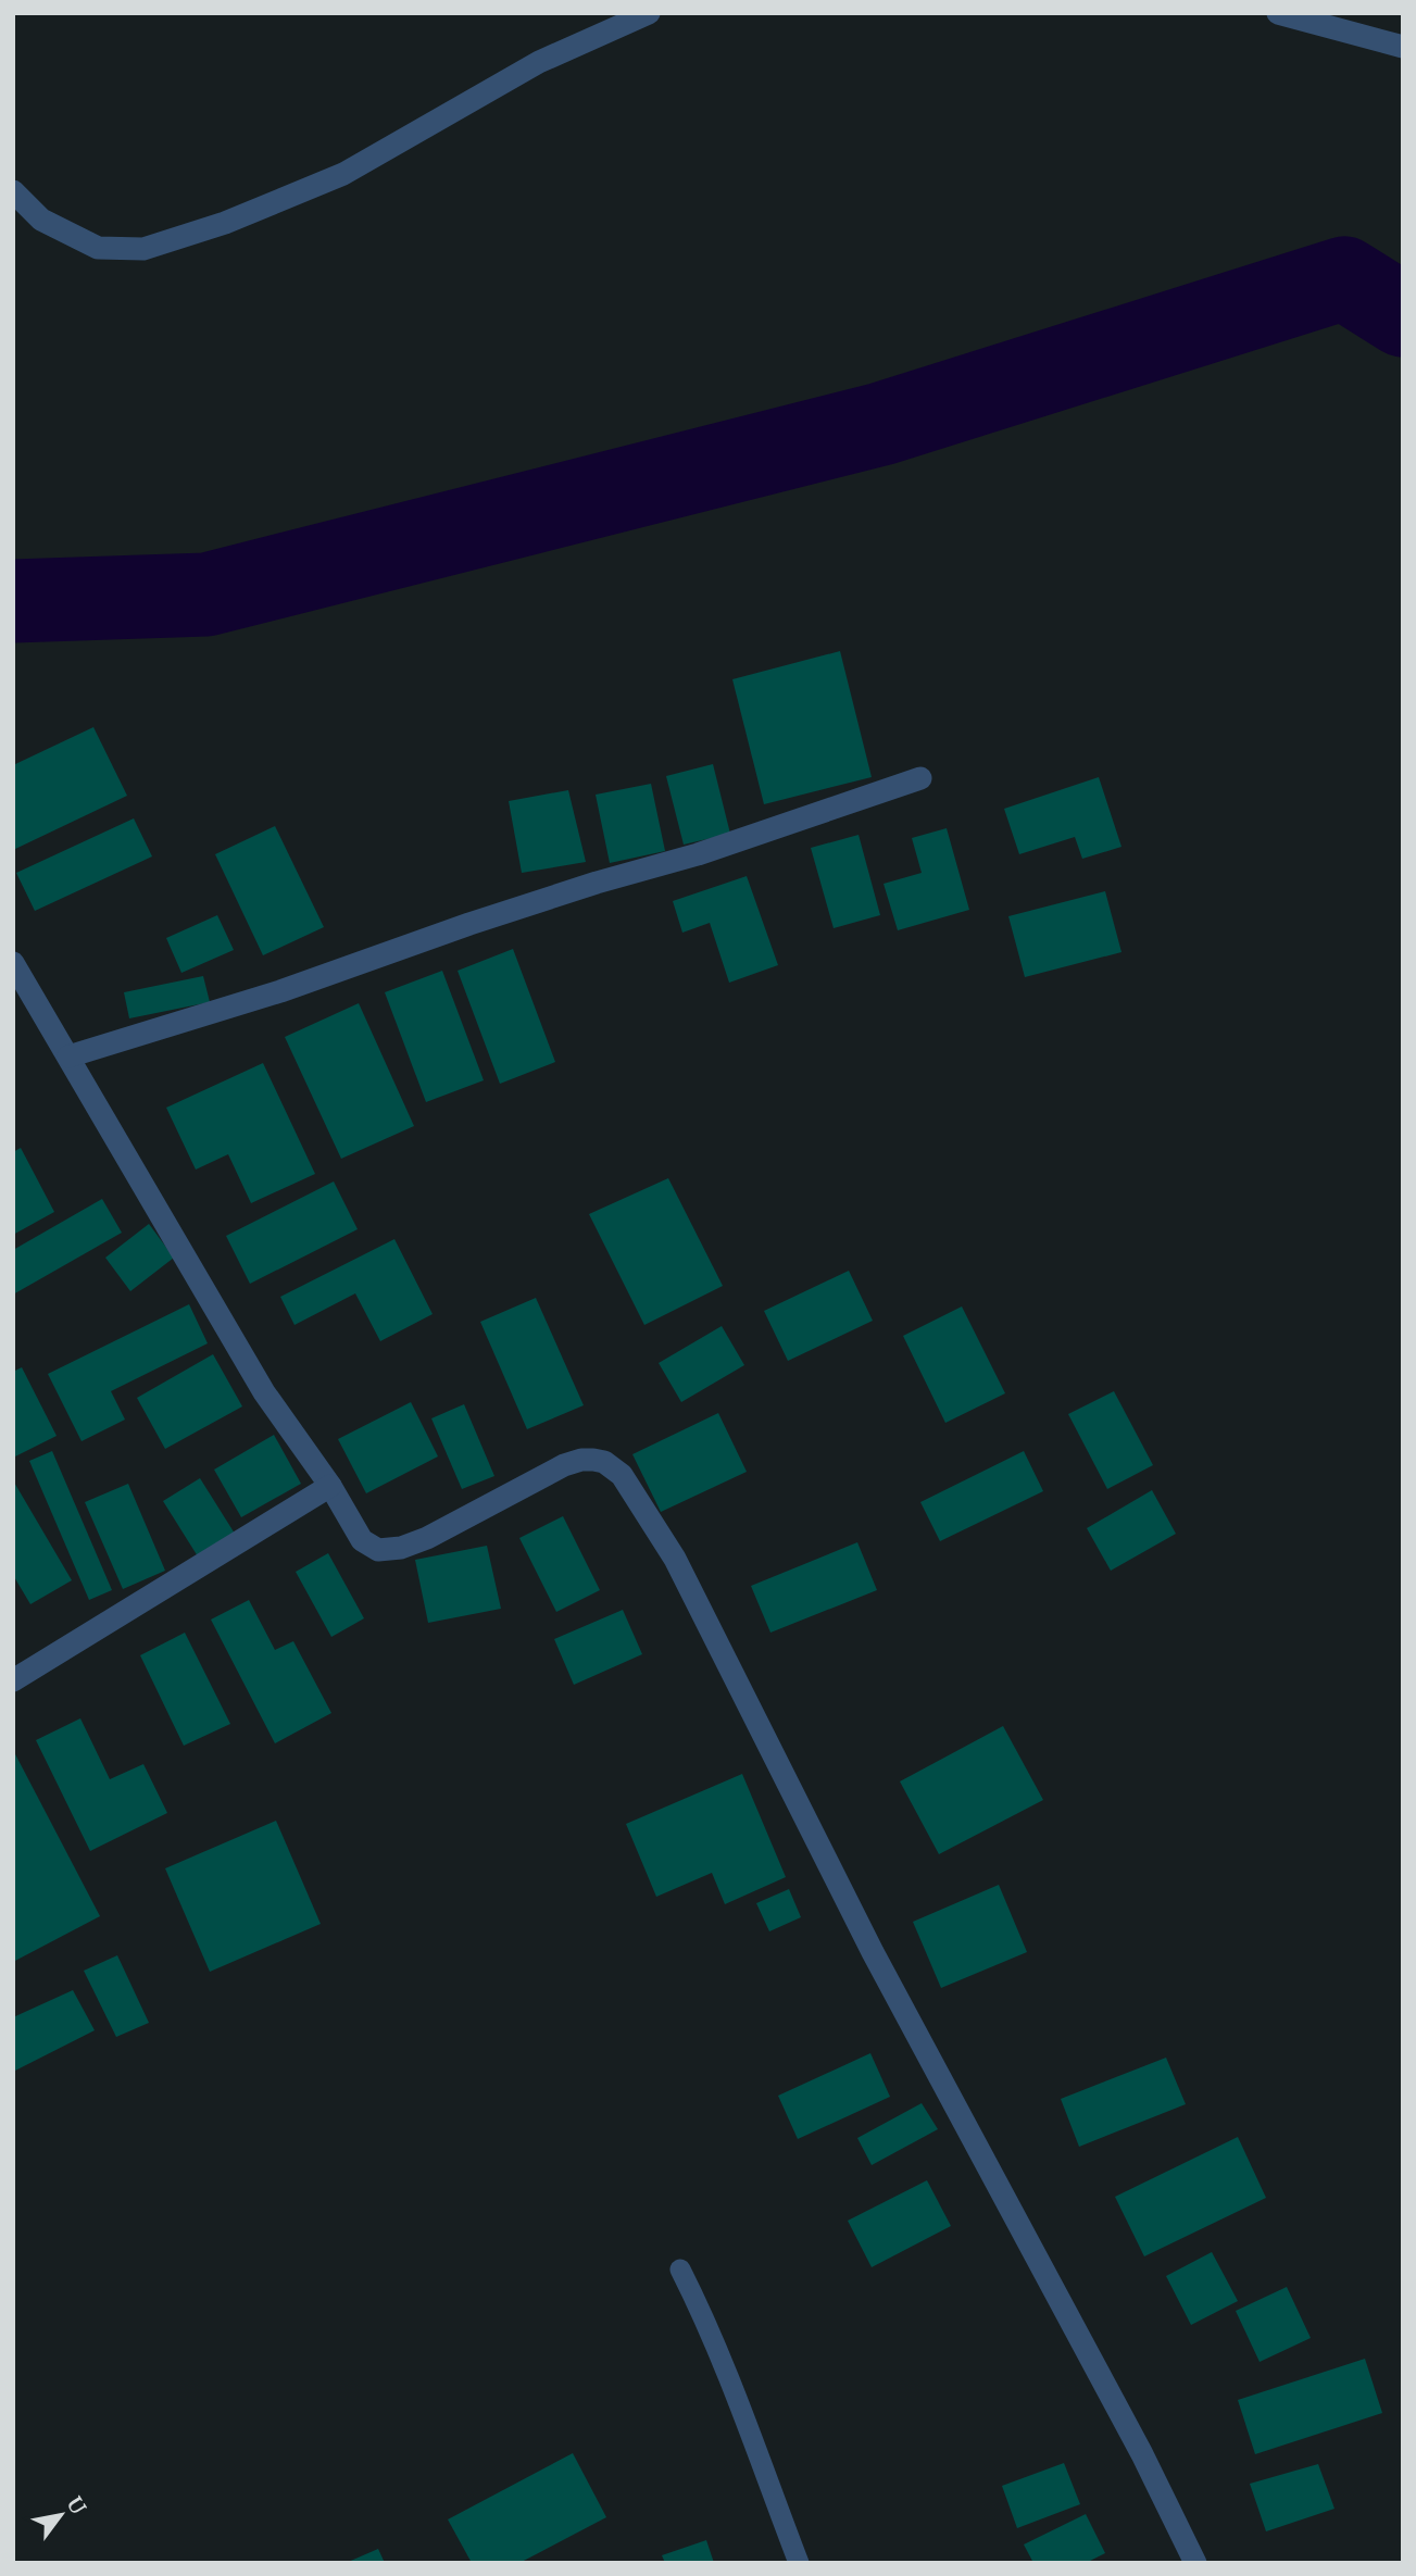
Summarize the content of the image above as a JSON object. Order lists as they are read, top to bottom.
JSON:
{
  "north": "top right"
}
